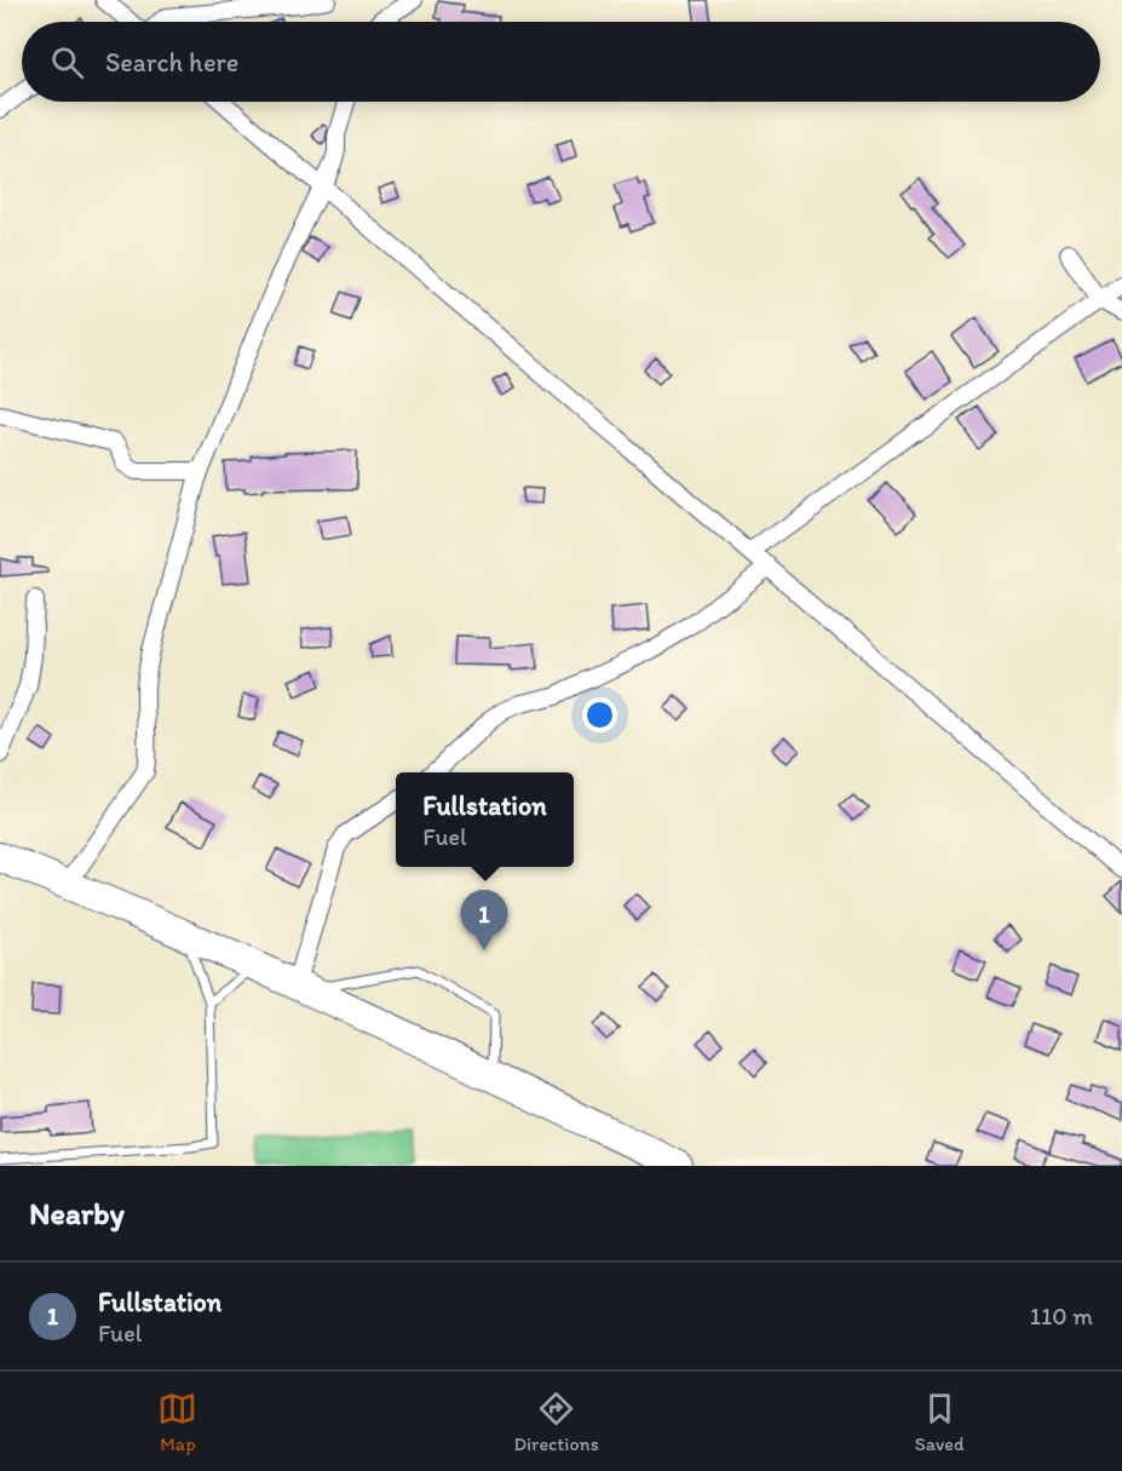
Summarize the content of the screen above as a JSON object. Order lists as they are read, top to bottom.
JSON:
{
  "page": {
    "search": "Search here",
    "popup": ["Fullstation", "Fuel"],
    "pins": "1",
    "heading": "Nearby",
    "list": [
      {
        "mark": "1",
        "name": "Fullstation",
        "note": "Fuel",
        "value": "110 m"
      }
    ],
    "nav": ["Map", "Directions", "Saved"]
  }
}
